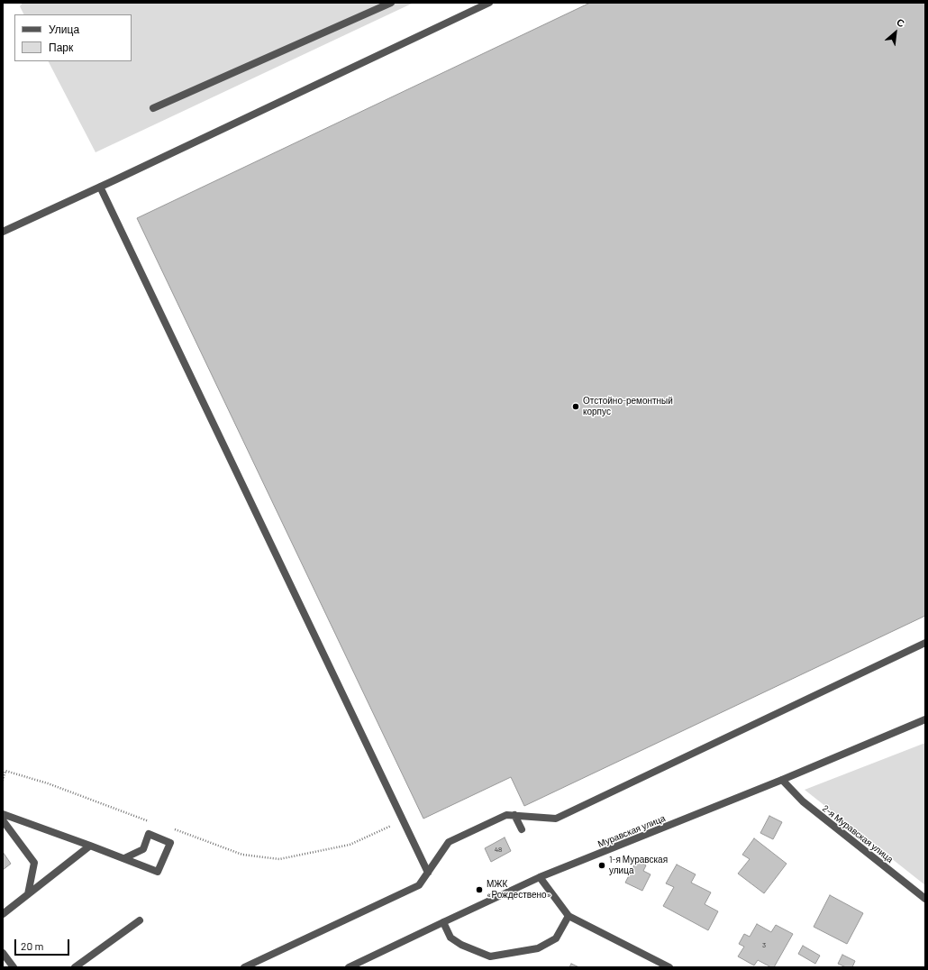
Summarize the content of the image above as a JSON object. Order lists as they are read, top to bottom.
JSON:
{
  "streets": {
    "street": ["Муравская улица", "2-я Муравская улица"]
  },
  "crossings": [
    ["Муравская улица", "2-я Муравская улица"]
  ],
  "places": ["Отстойно-ремонтный корпус", "1-я Муравская улица", "МЖК «Рождествено»"],
  "house_numbers": ["48", "3"],
  "legend": ["Улица", "Парк"],
  "scale_bar": "20 m",
  "north": "top right"
}
